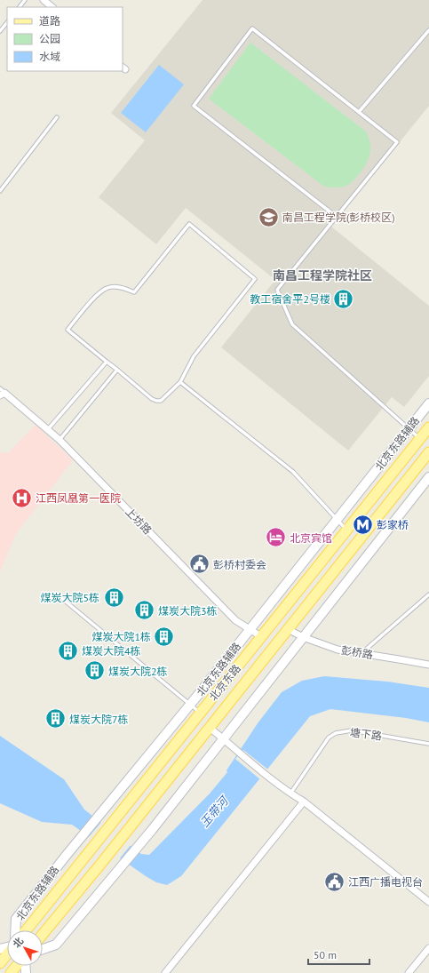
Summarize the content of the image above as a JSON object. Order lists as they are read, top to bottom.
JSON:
{
  "streets": {
    "main road": ["北京东路辅路", "北京东路"],
    "street": ["上坊路", "彭桥路"],
    "lane": ["塘下路"]
  },
  "crossings": [
    ["北京东路辅路", "上坊路"],
    ["上坊路", "北京东路"],
    ["彭桥路", "北京东路"]
  ],
  "districts": ["南昌工程学院社区"],
  "water": ["玉带河"],
  "places": {
    "school or university": ["南昌工程学院(彭桥校区)"],
    "building": [
      "教工宿舍平2号楼",
      "煤炭大院5栋",
      "煤炭大院3栋",
      "煤炭大院1栋",
      "煤炭大院4栋",
      "煤炭大院2栋",
      "煤炭大院7栋"
    ],
    "hospital": ["江西凤凰第一医院"],
    "metro station": ["彭家桥"],
    "hotel": ["北京宾馆"],
    "public building": ["彭桥村委会", "江西广播电视台"]
  },
  "legend": ["道路", "公园", "水域"],
  "scale_bar": "50 m",
  "north": "top left"
}
